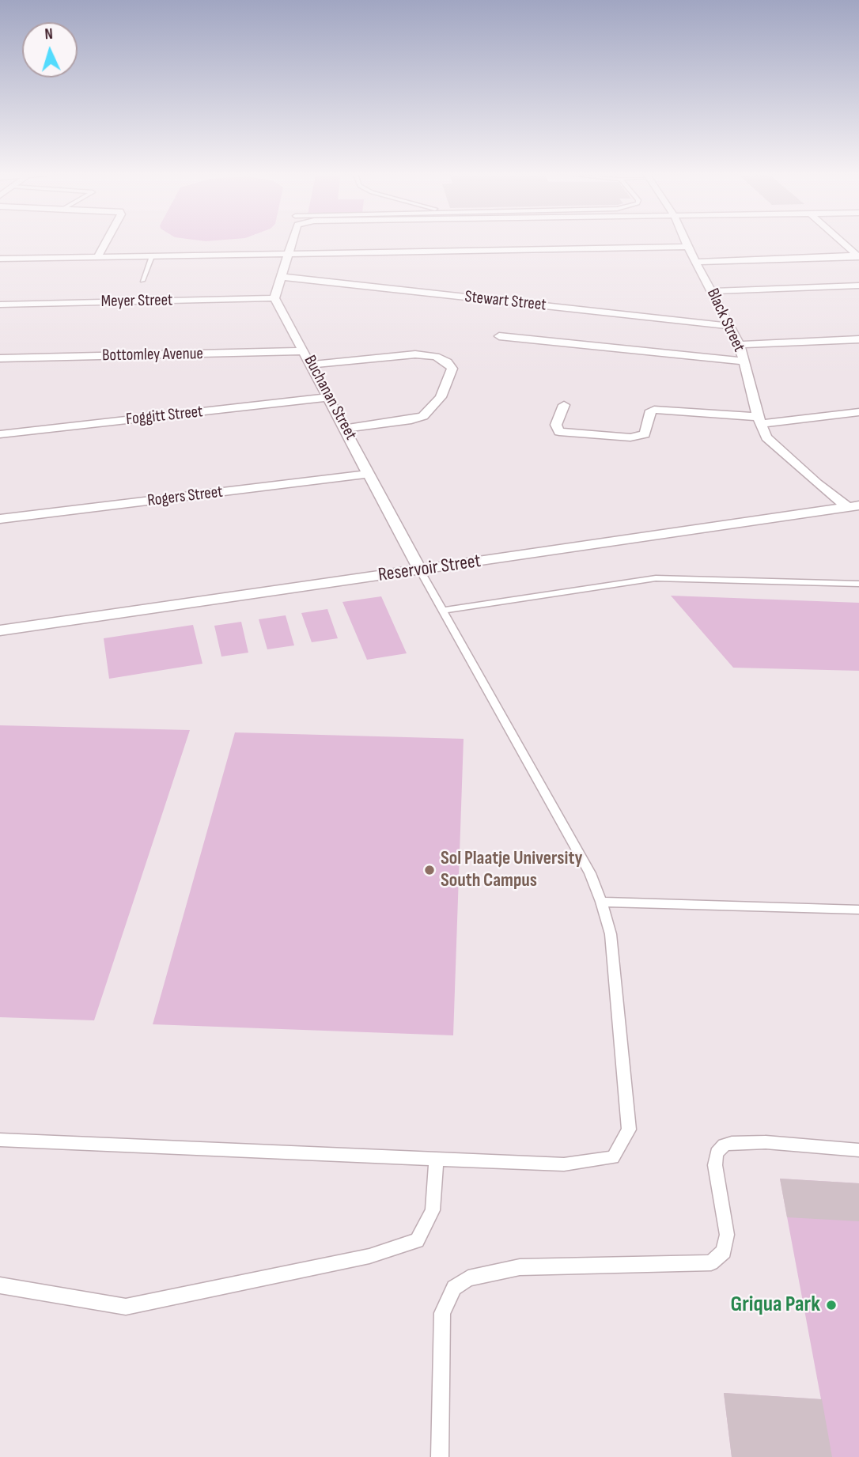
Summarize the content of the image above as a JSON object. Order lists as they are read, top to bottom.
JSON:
{
  "streets": {
    "street": [
      "Meyer Street",
      "Stewart Street",
      "Black Street",
      "Bottomley Avenue",
      "Buchanan Street",
      "Foggitt Street",
      "Rogers Street",
      "Reservoir Street"
    ]
  },
  "crossings": [
    ["Meyer Street", "Buchanan Street"],
    ["Stewart Street", "Black Street"],
    ["Black Street", "Reservoir Street"],
    ["Bottomley Avenue", "Buchanan Street"],
    ["Buchanan Street", "Foggitt Street"],
    ["Buchanan Street", "Rogers Street"],
    ["Buchanan Street", "Reservoir Street"]
  ],
  "places": ["Sol Plaatje University South Campus", "Griqua Park"],
  "north": "top"
}
